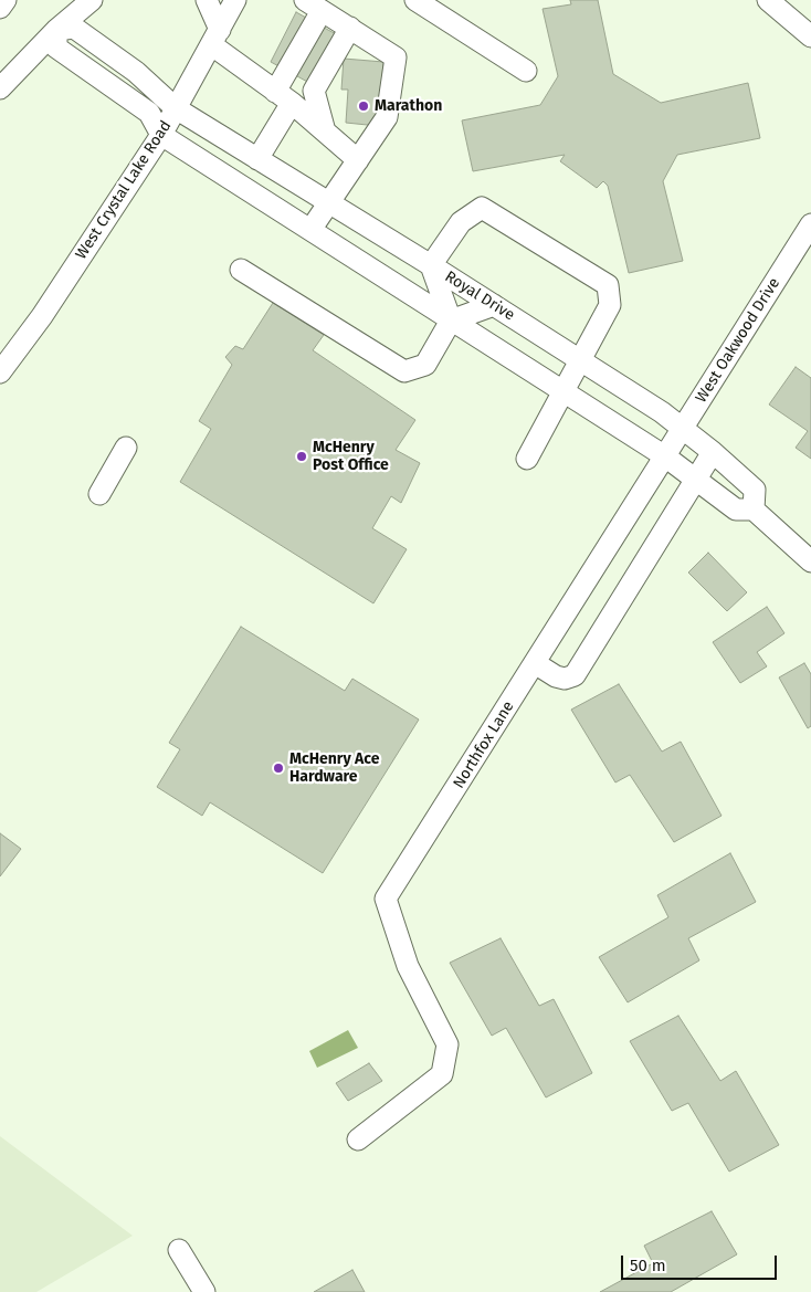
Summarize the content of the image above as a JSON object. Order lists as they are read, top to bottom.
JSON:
{
  "streets": {
    "street": [
      "West Crystal Lake Road",
      "Royal Drive",
      "West Oakwood Drive",
      "Northfox Lane"
    ]
  },
  "crossings": [
    ["West Crystal Lake Road", "Royal Drive"],
    ["Royal Drive", "West Oakwood Drive"],
    ["West Oakwood Drive", "Northfox Lane"]
  ],
  "places": ["Marathon", "McHenry Post Office", "McHenry Ace Hardware"],
  "scale_bar": "50 m"
}
